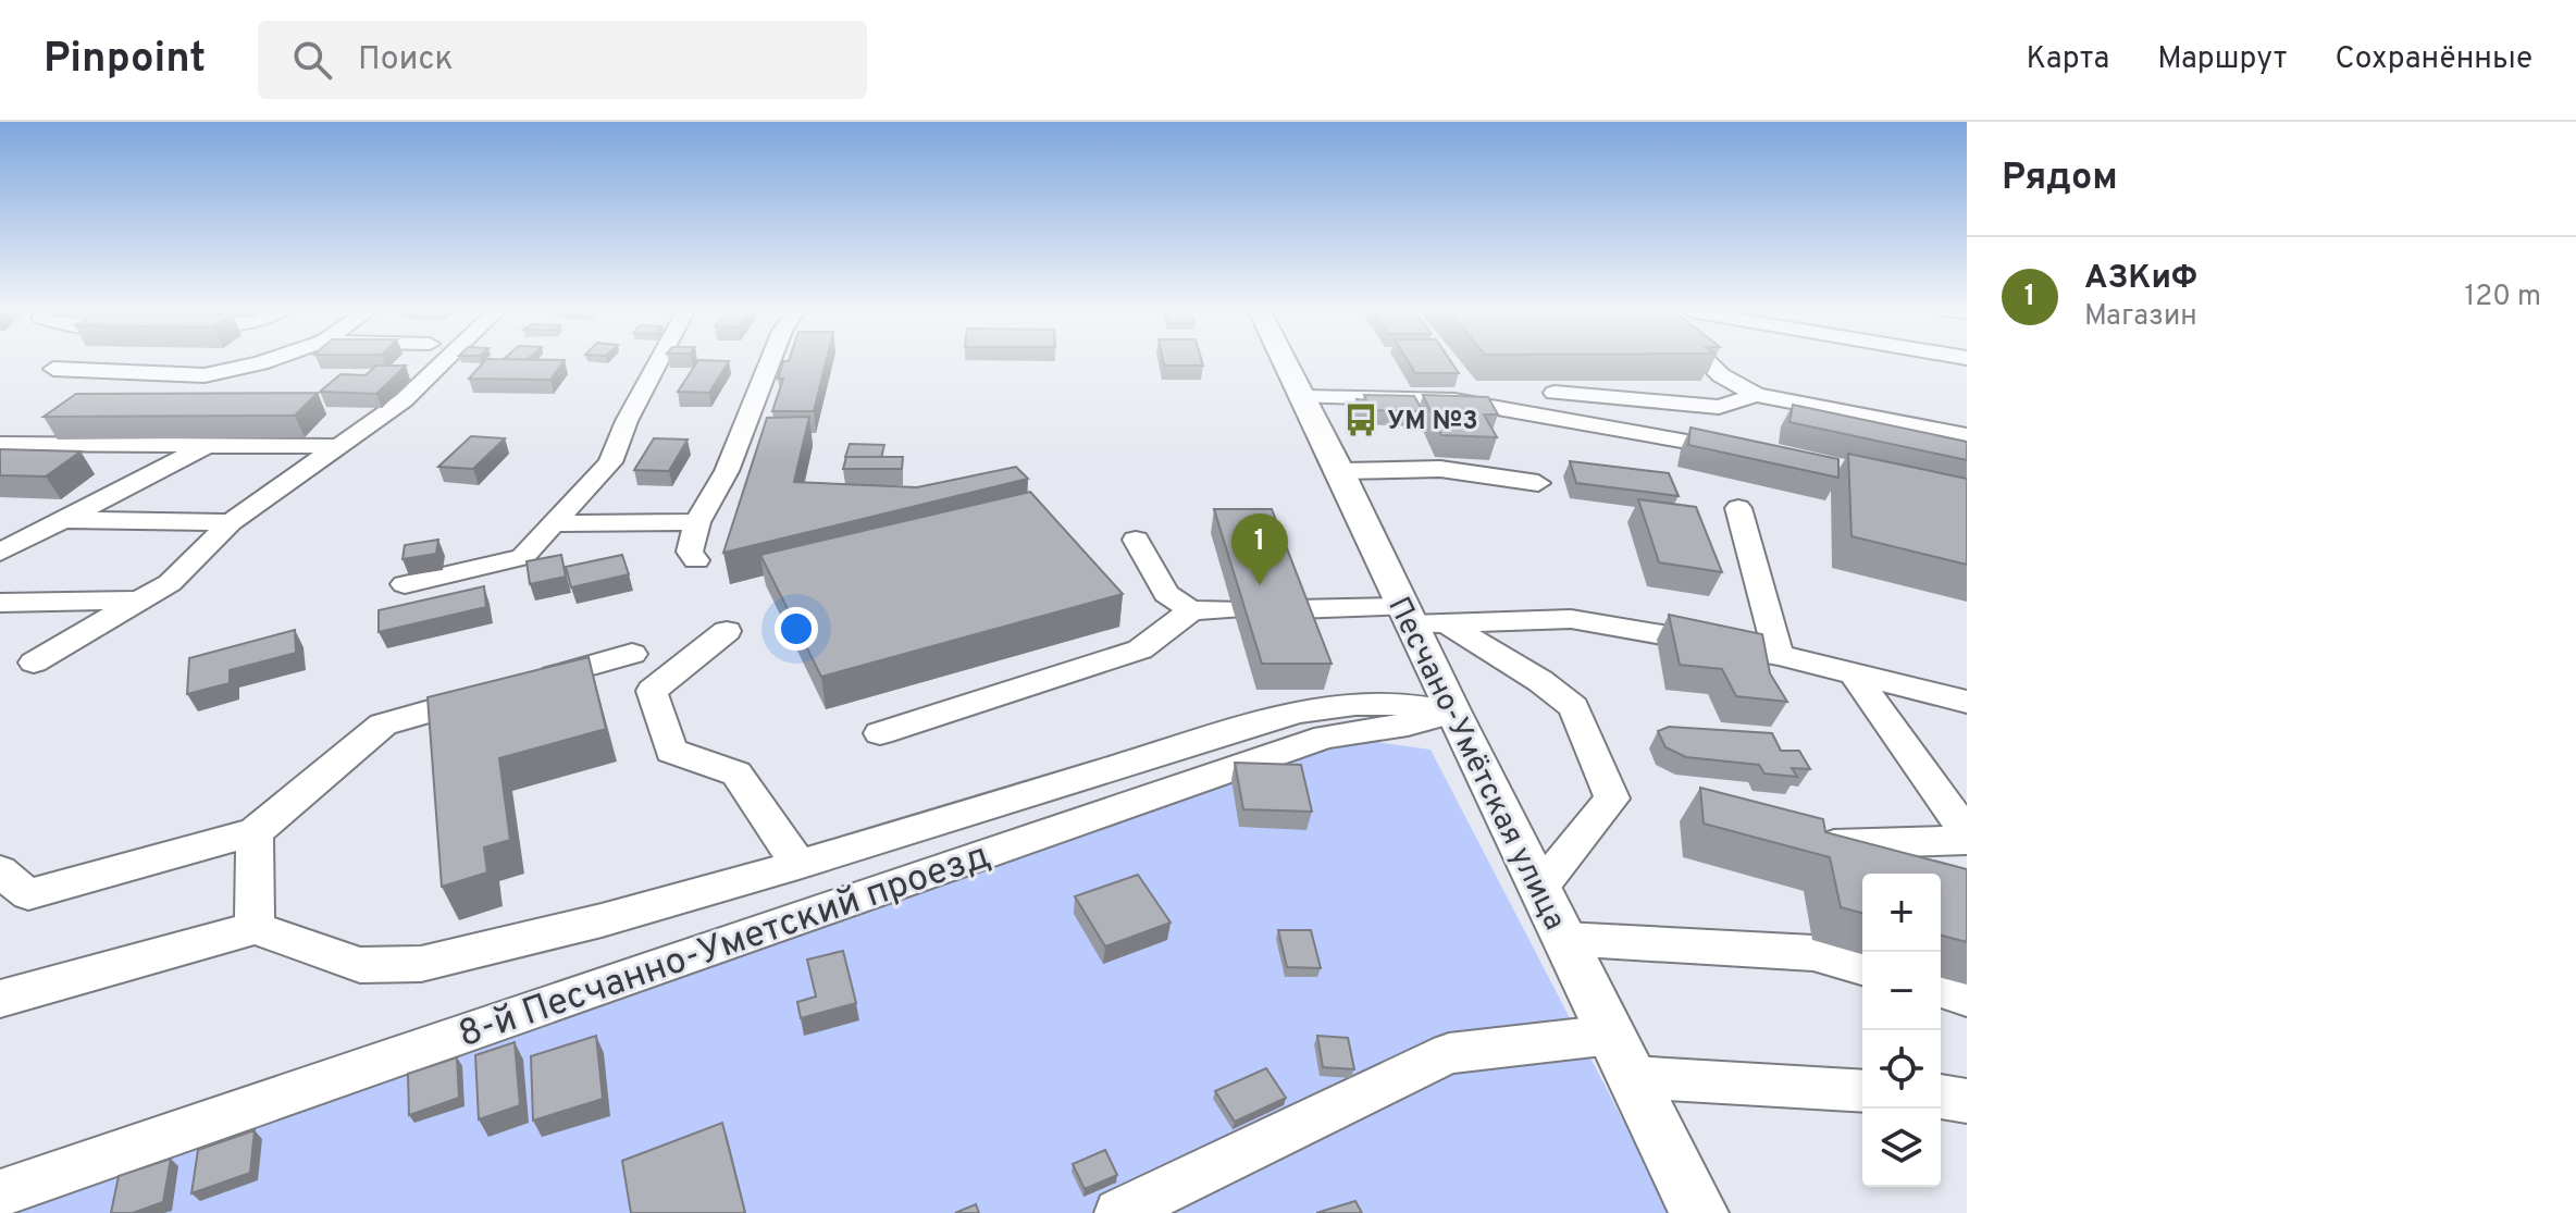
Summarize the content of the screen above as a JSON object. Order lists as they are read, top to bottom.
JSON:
{
  "streets": {
    "main road": ["Песчано-Умётская улица"],
    "street": ["8-й Песчанно-Уметский проезд"]
  },
  "crossings": [
    ["Песчано-Умётская улица", "8-й Песчанно-Уметский проезд"]
  ],
  "places": {
    "bus stop": ["УМ №3"]
  },
  "page": {
    "header": "Pinpoint",
    "search": "Поиск",
    "nav": ["Карта", "Маршрут", "Сохранённые"],
    "heading": "Рядом",
    "list": [
      {
        "mark": "1",
        "name": "АЗКиФ",
        "note": "Магазин",
        "value": "120 m"
      }
    ],
    "pins": "1",
    "map_buttons": ["+", "−"]
  }
}
